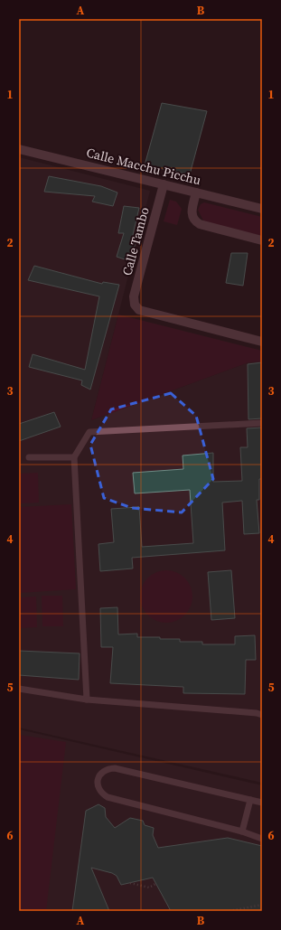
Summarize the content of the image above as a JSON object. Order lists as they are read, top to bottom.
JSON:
{
  "streets": {
    "street": ["Calle Macchu Picchu", "Calle Tambo"]
  },
  "crossings": [
    ["Calle Macchu Picchu", "Calle Tambo"]
  ],
  "grid": {
    "columns": ["A", "B"],
    "rows": [
      "1",
      "2",
      "3",
      "4",
      "5",
      "6"
    ]
  }
}
